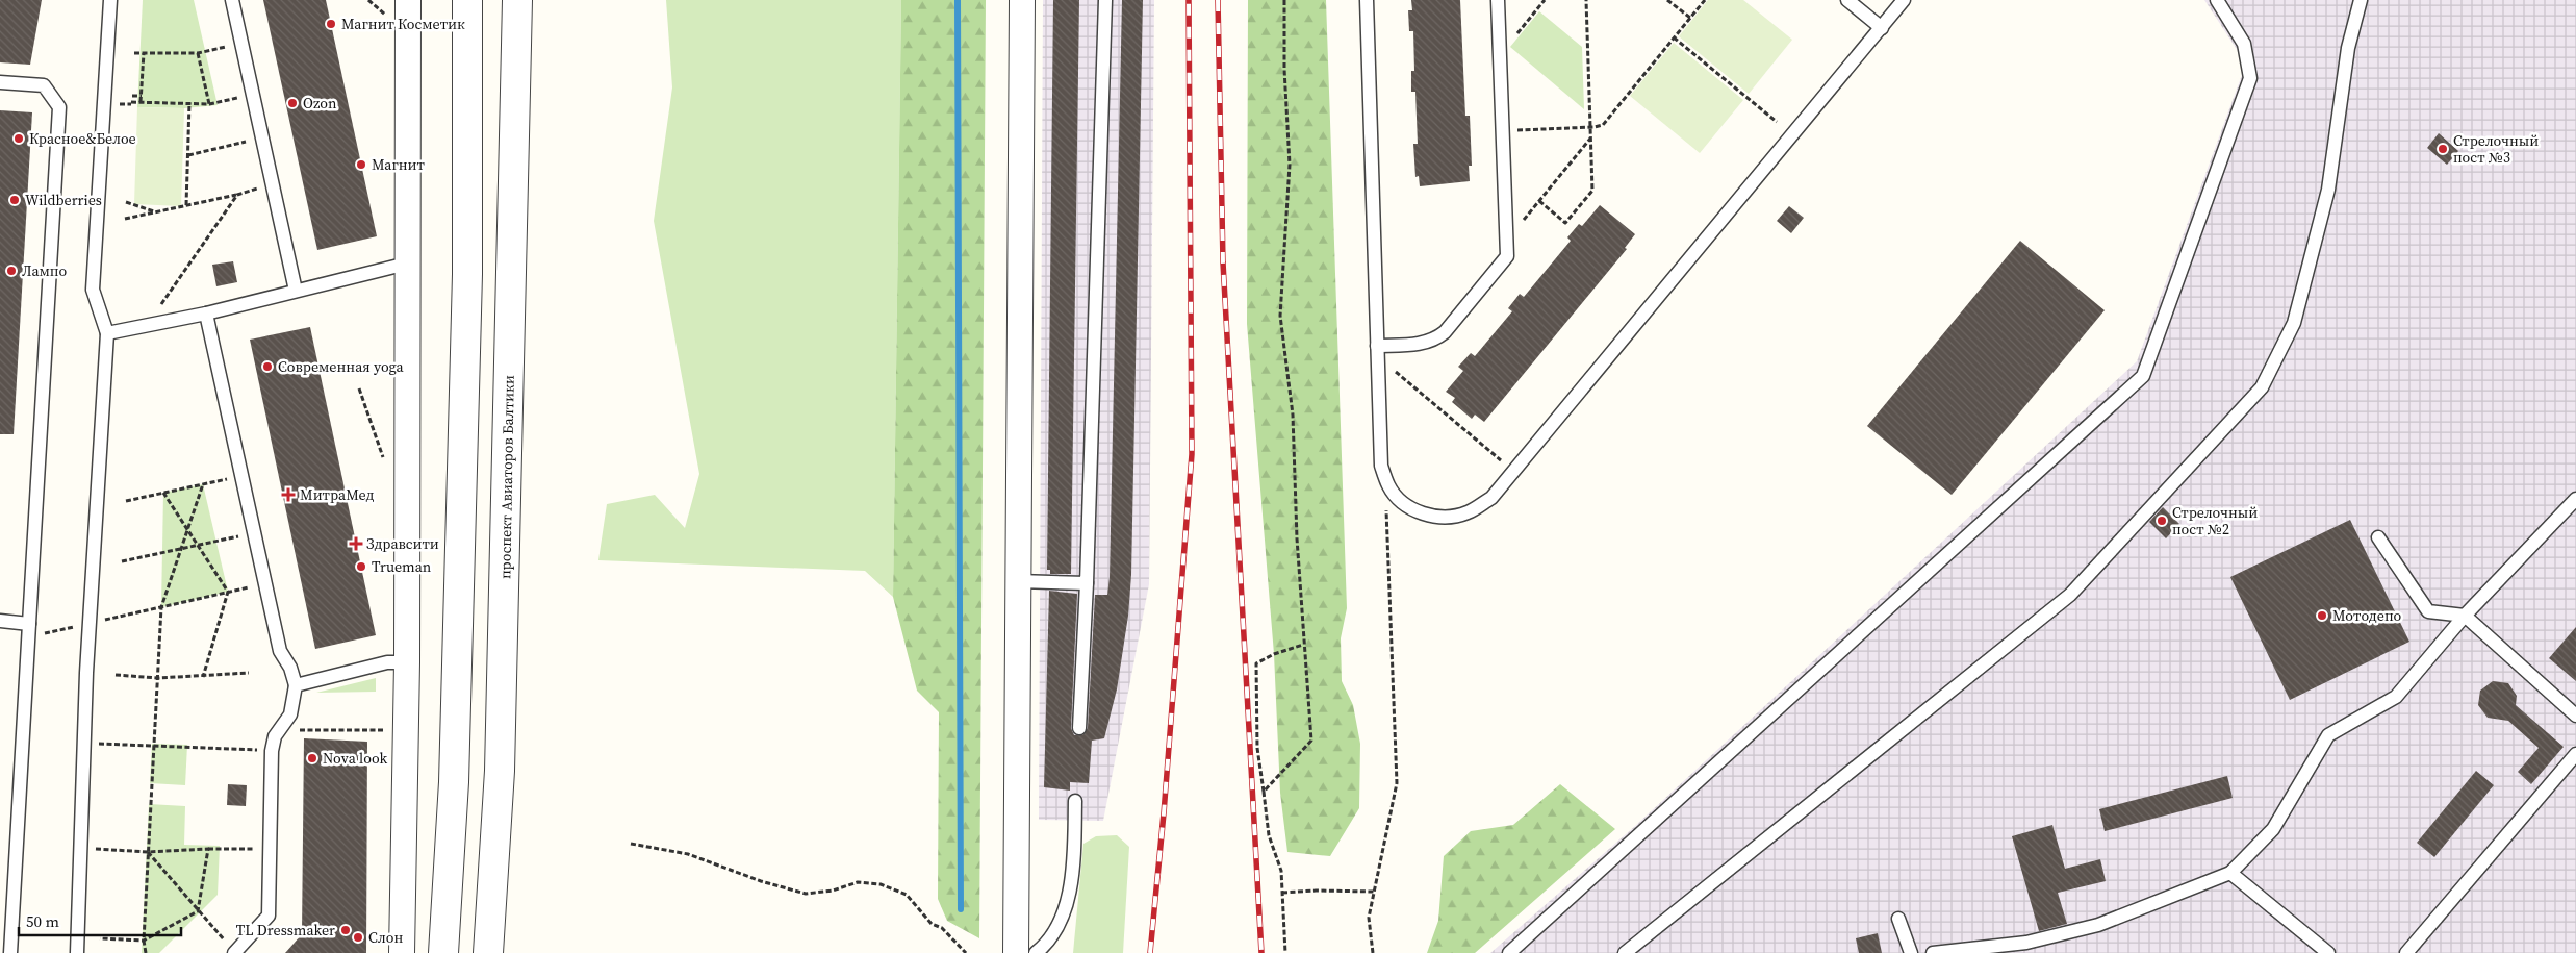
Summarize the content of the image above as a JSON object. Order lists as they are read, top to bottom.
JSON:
{
  "streets": {
    "street": ["проспект Авиаторов Балтики"]
  },
  "places": {
    "other": [
      "Магнит Косметик",
      "Ozon",
      "Красное&Белое",
      "Стрелочный пост №3",
      "Магнит",
      "Wildberries",
      "Лампо",
      "Современная yoga",
      "Стрелочный пост №2",
      "Trueman",
      "Мотодепо",
      "Nova look",
      "TL Dressmaker",
      "Слон"
    ],
    "health": ["МитраМед", "Здравсити"]
  },
  "scale_bar": "50 m"
}
